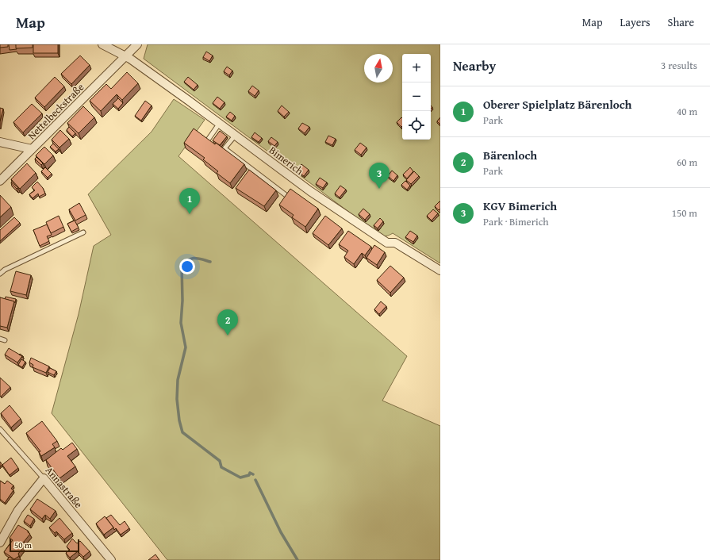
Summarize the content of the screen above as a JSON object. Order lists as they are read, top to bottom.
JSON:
{
  "streets": {
    "street": ["Nettelbeckstraße", "Bimerich", "Annastraße"]
  },
  "crossings": [
    ["Nettelbeckstraße", "Bimerich"]
  ],
  "scale_bar": "50 m",
  "north": "top",
  "page": {
    "header": "Map",
    "nav": ["Map", "Layers", "Share"],
    "heading": ["Nearby", "3 results"],
    "map_buttons": ["+", "−"],
    "list": [
      {
        "mark": "1",
        "name": "Oberer Spielplatz Bärenloch",
        "note": "Park",
        "value": "40 m"
      },
      {
        "mark": "2",
        "name": "Bärenloch",
        "note": "Park",
        "value": "60 m"
      },
      {
        "mark": "3",
        "name": "KGV Bimerich",
        "note": "Park · Bimerich",
        "value": "150 m"
      }
    ],
    "pins": ["3", "1", "2"],
    "scale": "50 m"
  }
}
